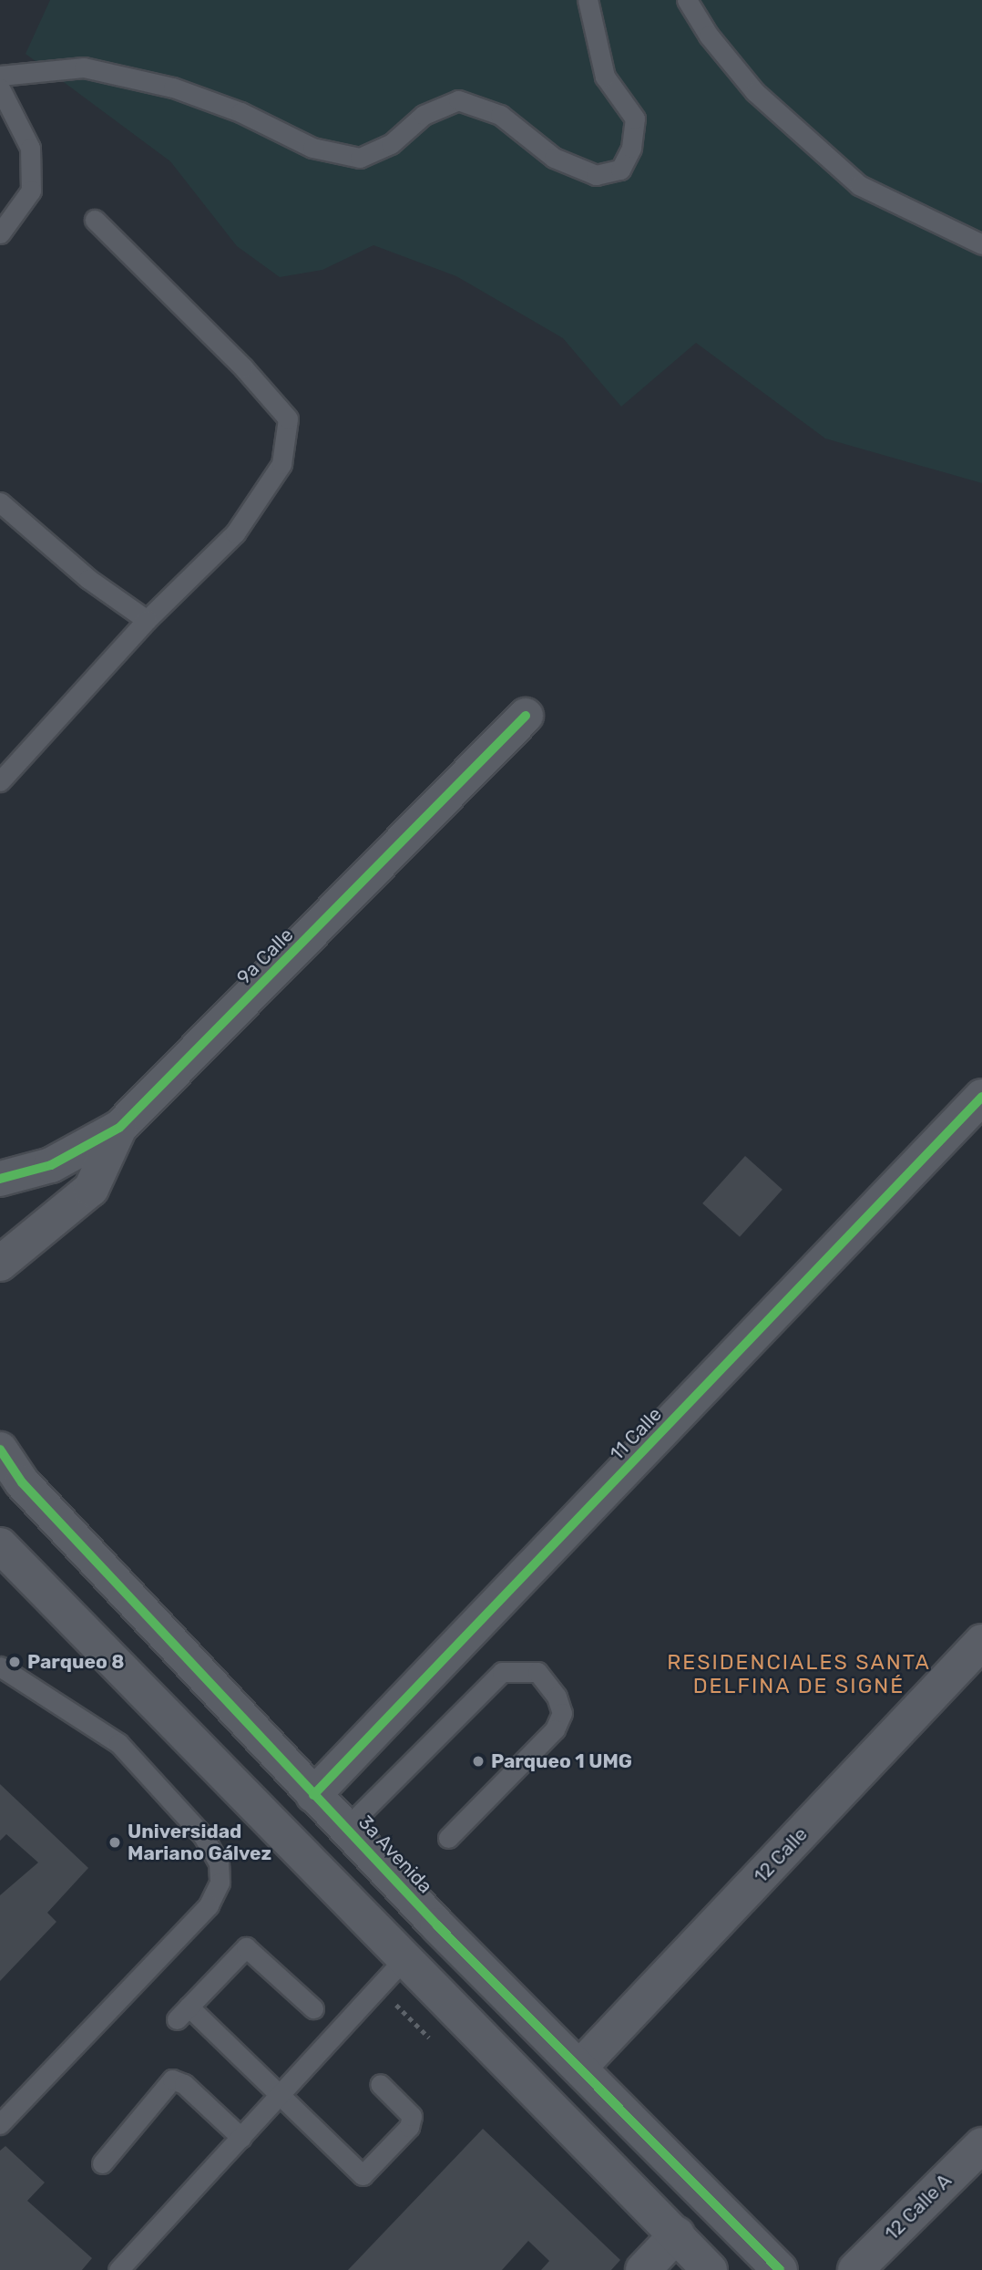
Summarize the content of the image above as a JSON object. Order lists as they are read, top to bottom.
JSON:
{
  "streets": {
    "street": [
      "9a Calle",
      "11 Calle",
      "3a Avenida",
      "12 Calle",
      "12 Calle A"
    ]
  },
  "crossings": [
    ["11 Calle", "3a Avenida"],
    ["3a Avenida", "12 Calle"]
  ],
  "districts": ["RESIDENCIALES SANTA DELFINA DE SIGNÉ"],
  "places": ["Parqueo 8", "Parqueo 1 UMG", "Universidad Mariano Gálvez"]
}
